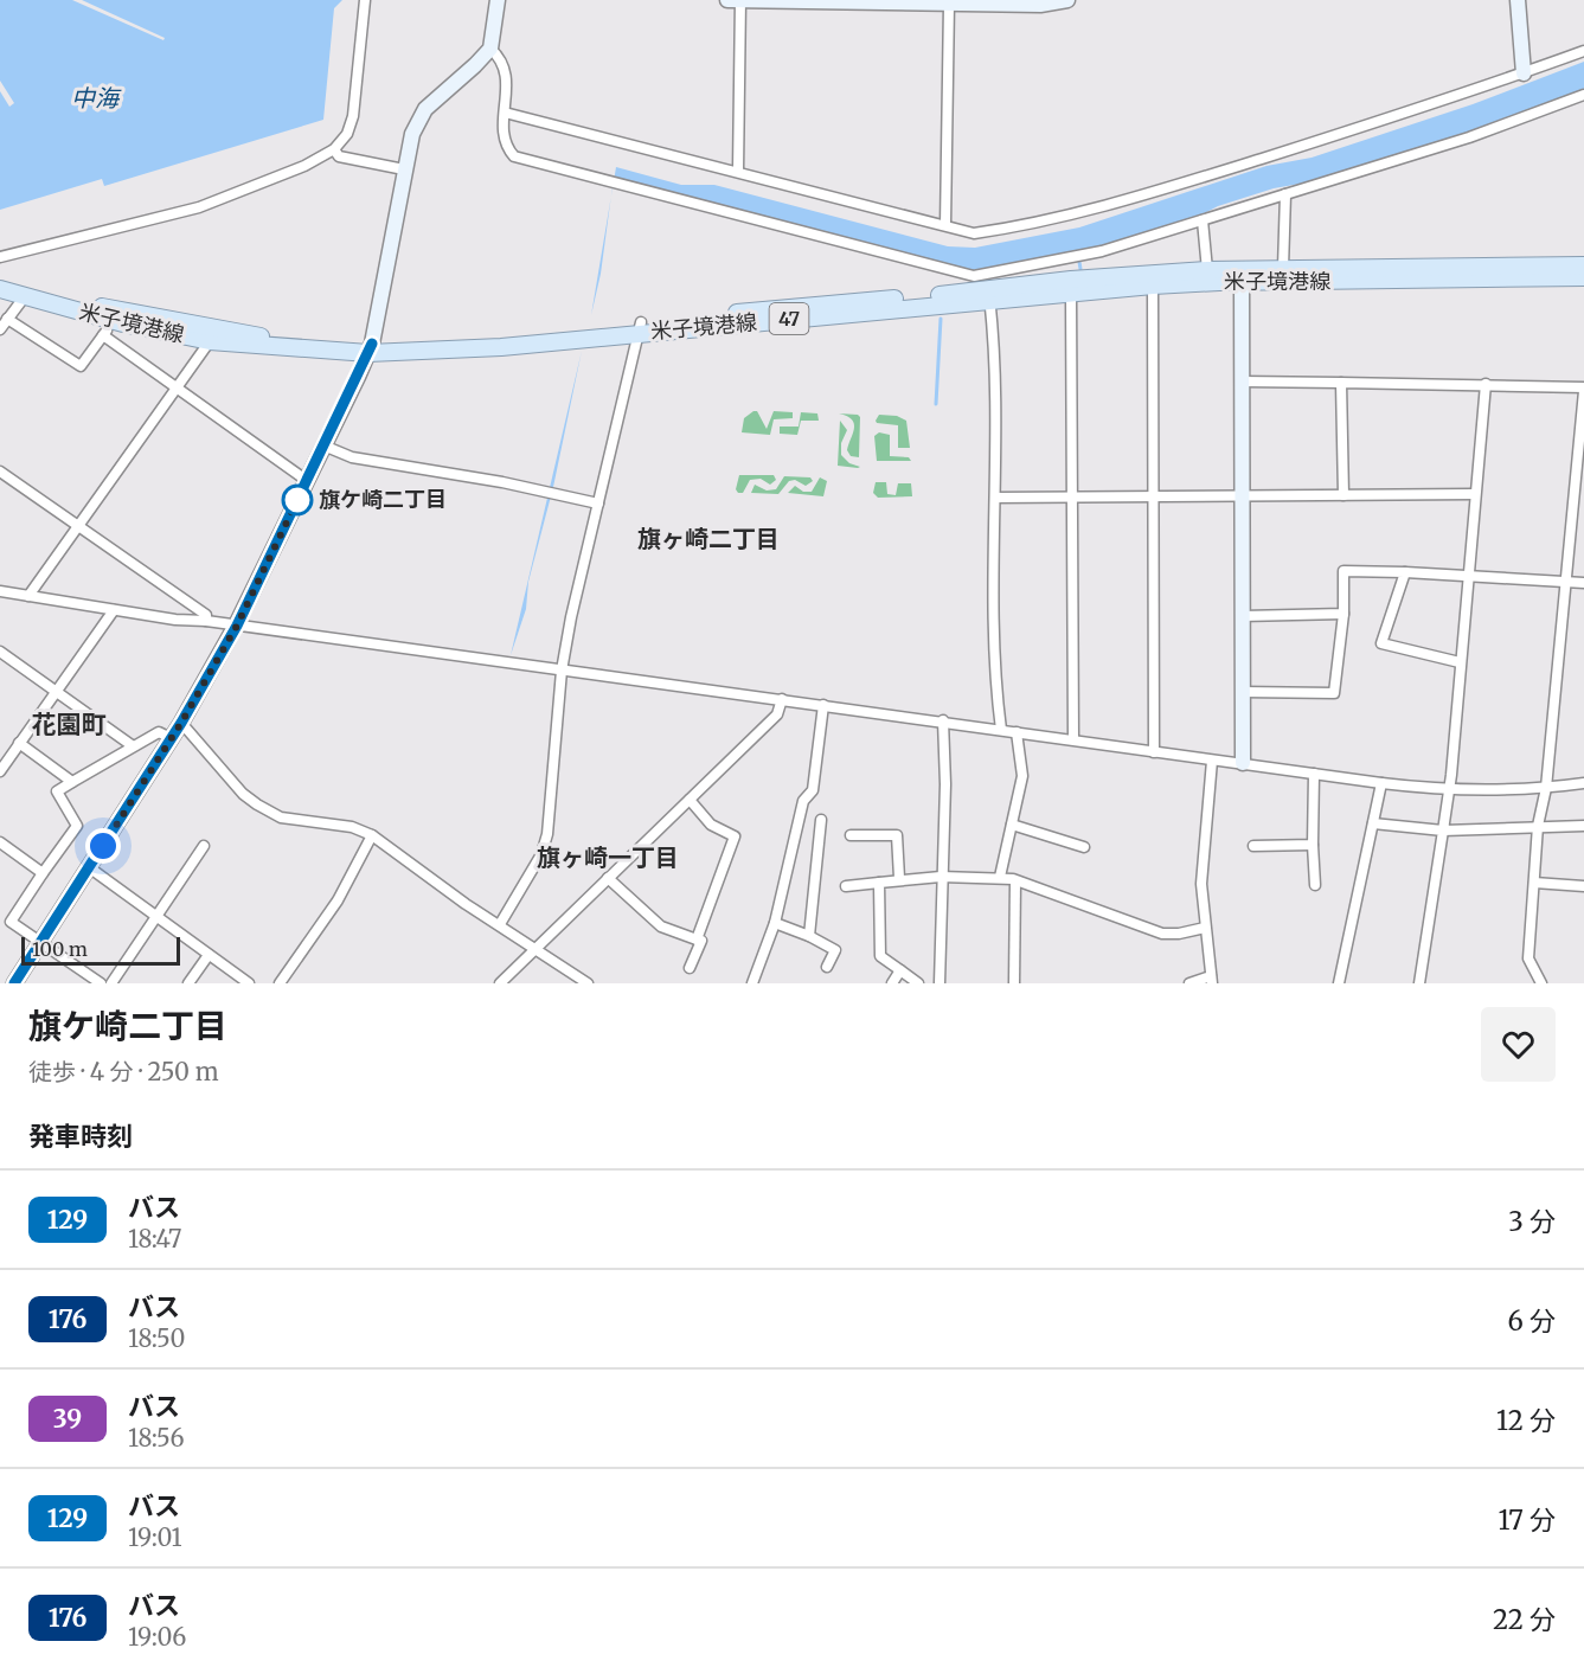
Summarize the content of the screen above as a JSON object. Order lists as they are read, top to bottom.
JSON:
{
  "streets": {
    "main road": ["米子境港線", "47"]
  },
  "districts": ["旗ヶ崎二丁目", "花園町", "旗ヶ崎一丁目"],
  "water": ["中海"],
  "places": ["旗ケ崎二丁目"],
  "lines": ["bus line 129"],
  "scale_bar": "100 m",
  "page": {
    "scale": "100 m",
    "heading": [
      ["旗ケ崎二丁目", "徒歩 · 4 分 · 250 m"],
      "発車時刻"
    ],
    "list": [
      {
        "mark": "129",
        "name": "バス",
        "note": "18:47",
        "value": "3 分"
      },
      {
        "mark": "176",
        "name": "バス",
        "note": "18:50",
        "value": "6 分"
      },
      {
        "mark": "39",
        "name": "バス",
        "note": "18:56",
        "value": "12 分"
      },
      {
        "mark": "129",
        "name": "バス",
        "note": "19:01",
        "value": "17 分"
      },
      {
        "mark": "176",
        "name": "バス",
        "note": "19:06",
        "value": "22 分"
      }
    ]
  }
}
